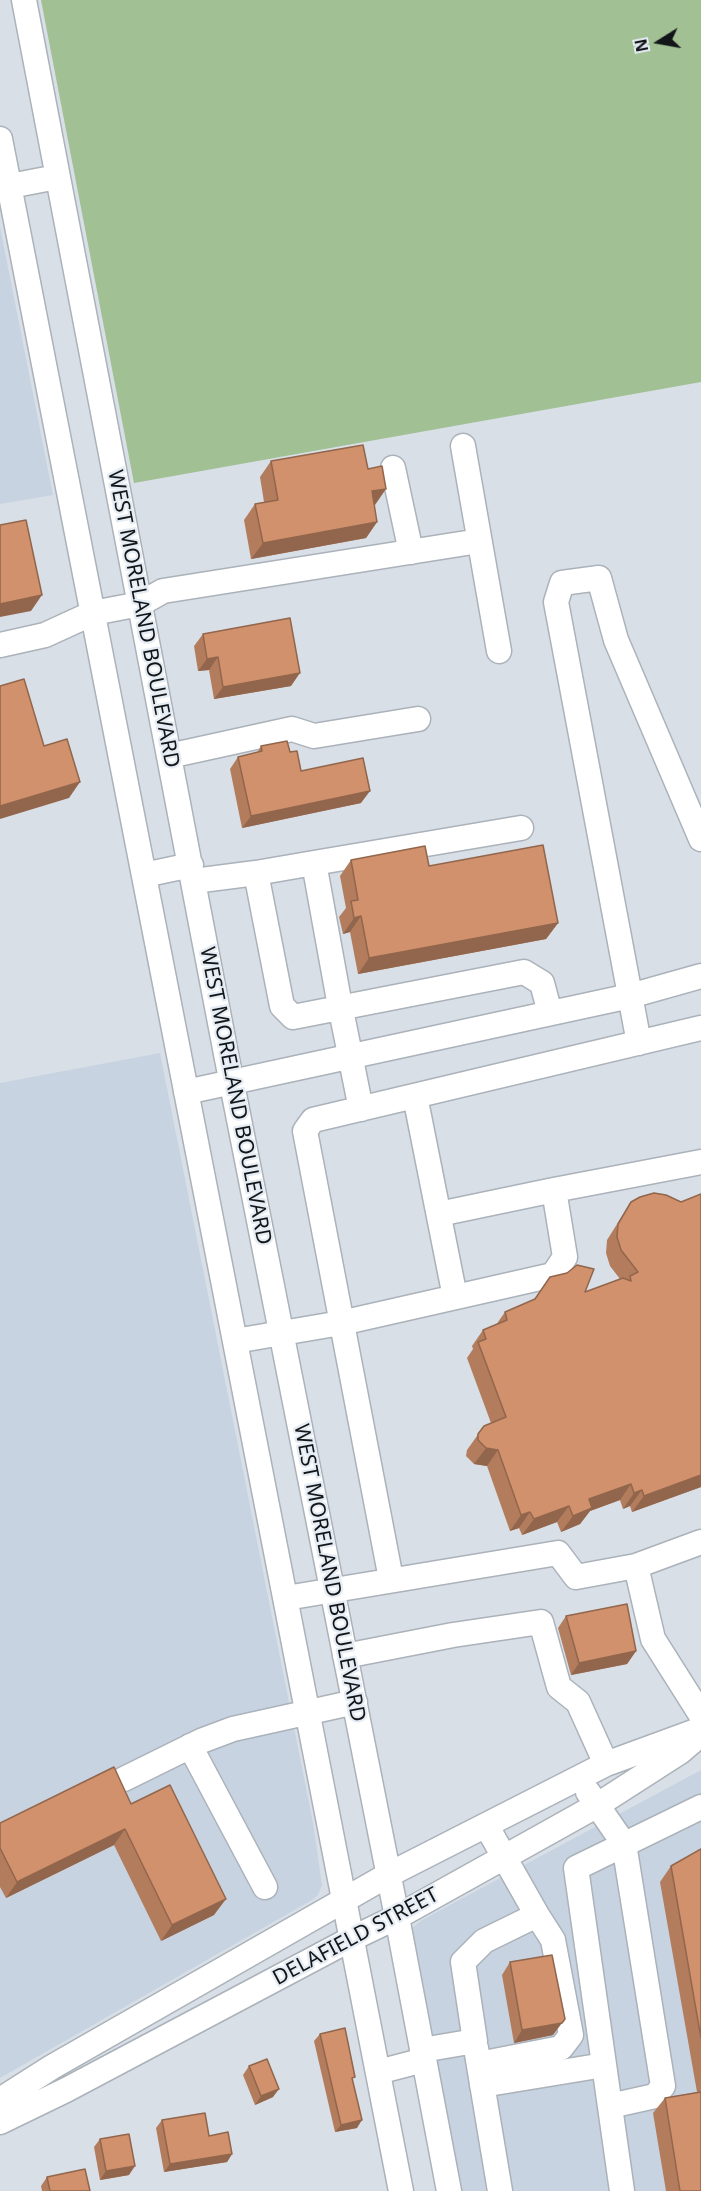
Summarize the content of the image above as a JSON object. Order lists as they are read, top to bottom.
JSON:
{
  "streets": {
    "street": ["WEST MORELAND BOULEVARD", "DELAFIELD STREET"]
  },
  "crossings": [
    ["WEST MORELAND BOULEVARD", "DELAFIELD STREET"]
  ],
  "north": "left"
}
